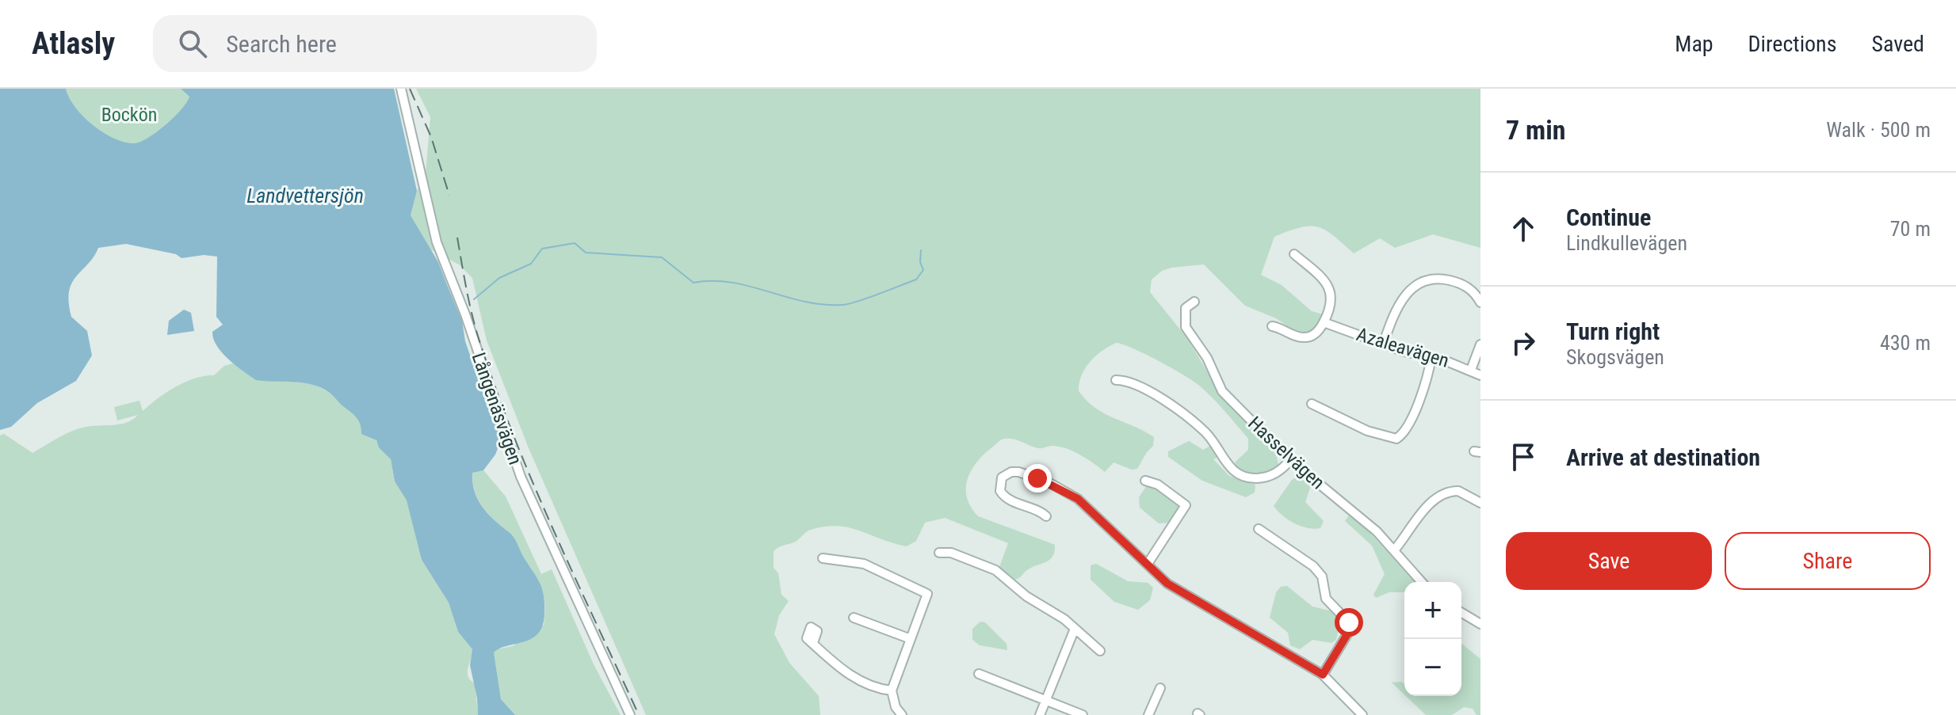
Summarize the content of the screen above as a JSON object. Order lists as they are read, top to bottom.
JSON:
{
  "streets": {
    "street": ["Azaleavägen", "Långenäsvägen", "Hasselvägen"]
  },
  "water": ["Landvettersjön"],
  "parks": ["Bockön"],
  "page": {
    "header": "Atlasly",
    "search": "Search here",
    "nav": ["Map", "Directions", "Saved"],
    "heading": ["7 min", "Walk · 500 m"],
    "list": [
      ["Continue", "Lindkullevägen", "70 m"],
      ["Turn right", "Skogsvägen", "430 m"],
      "Arrive at destination"
    ],
    "buttons": ["Save", "Share"],
    "map_buttons": ["+", "−"]
  }
}
